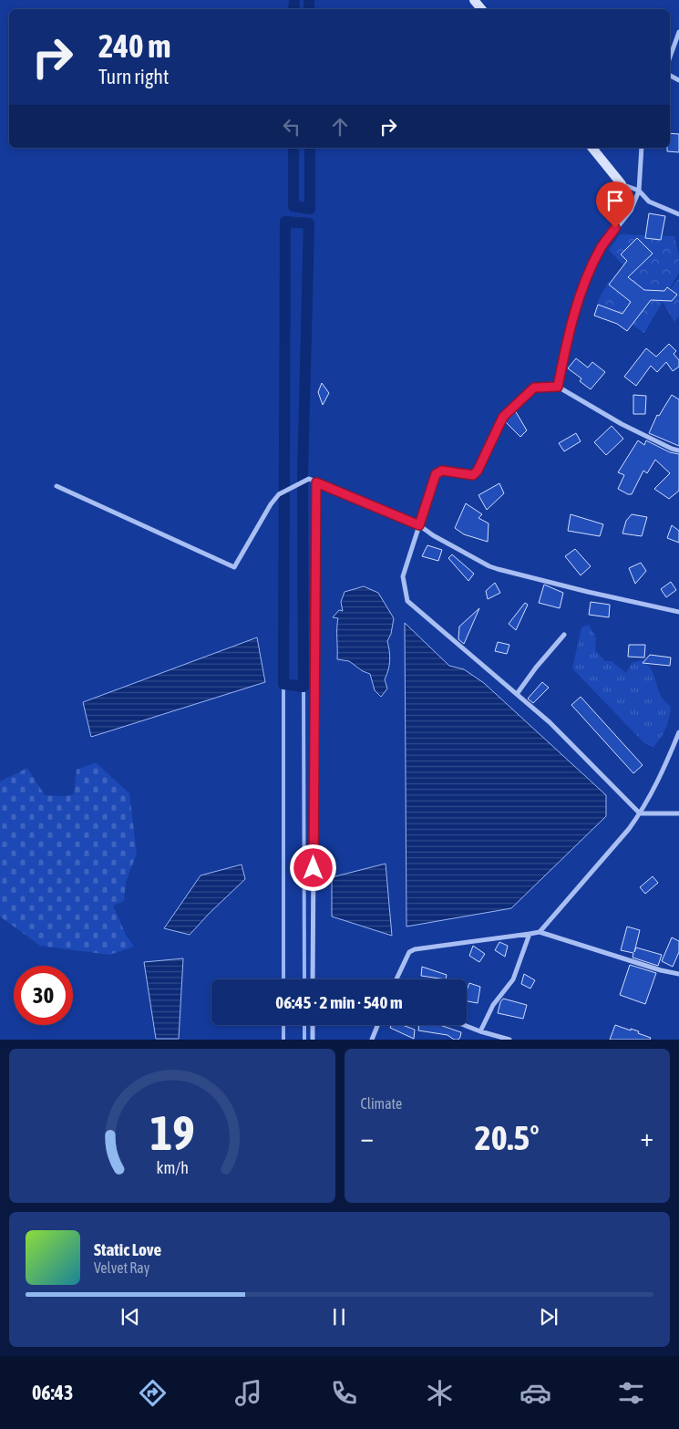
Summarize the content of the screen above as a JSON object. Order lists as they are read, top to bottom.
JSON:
{
  "page": {
    "turn": ["240 m", "Turn right"],
    "limit": "30",
    "trip": "06:45 · 2 min · 540 m",
    "tile": "Climate",
    "heat": ["−", "20.5°", "+"],
    "song": ["Static Love", "Velvet Ray"],
    "tabs": "06:43",
    "gauge": ["19", "km/h"]
  }
}
